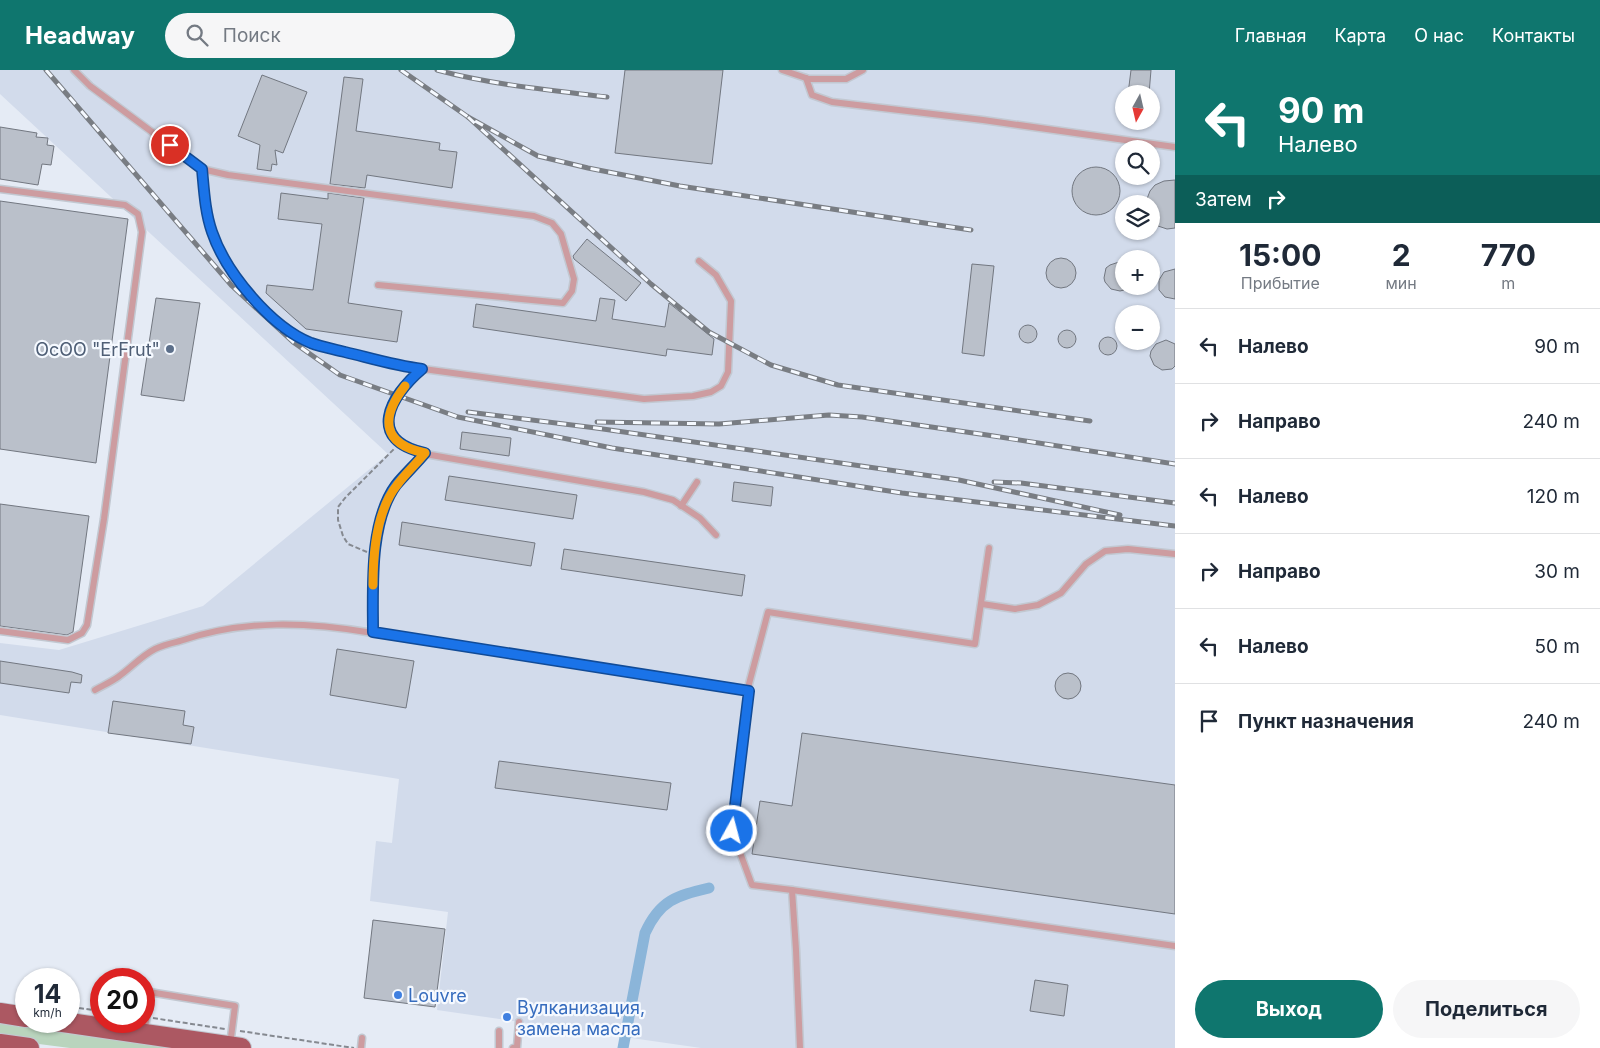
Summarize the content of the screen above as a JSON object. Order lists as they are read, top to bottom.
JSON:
{
  "places": ["ОсОО \"ErFrut\"", "Louvre", "Вулканизация, замена масла"],
  "north": "bottom",
  "page": {
    "header": "Headway",
    "search": "Поиск",
    "nav": [
      "Главная",
      "Карта",
      "О нас",
      "Контакты"
    ],
    "turn": ["90 m", "Налево"],
    "map_buttons": ["+", "−"],
    "then": "Затем",
    "eta": [
      "15:00",
      "Прибытие",
      "2",
      "мин",
      "770",
      "m"
    ],
    "list": [
      {
        "name": "Налево",
        "value": "90 m"
      },
      {
        "name": "Направо",
        "value": "240 m"
      },
      {
        "name": "Налево",
        "value": "120 m"
      },
      {
        "name": "Направо",
        "value": "30 m"
      },
      {
        "name": "Налево",
        "value": "50 m"
      },
      {
        "name": "Пункт назначения",
        "value": "240 m"
      }
    ],
    "speed": "14 km/h",
    "limit": "20",
    "buttons": ["Выход", "Поделиться"]
  }
}
